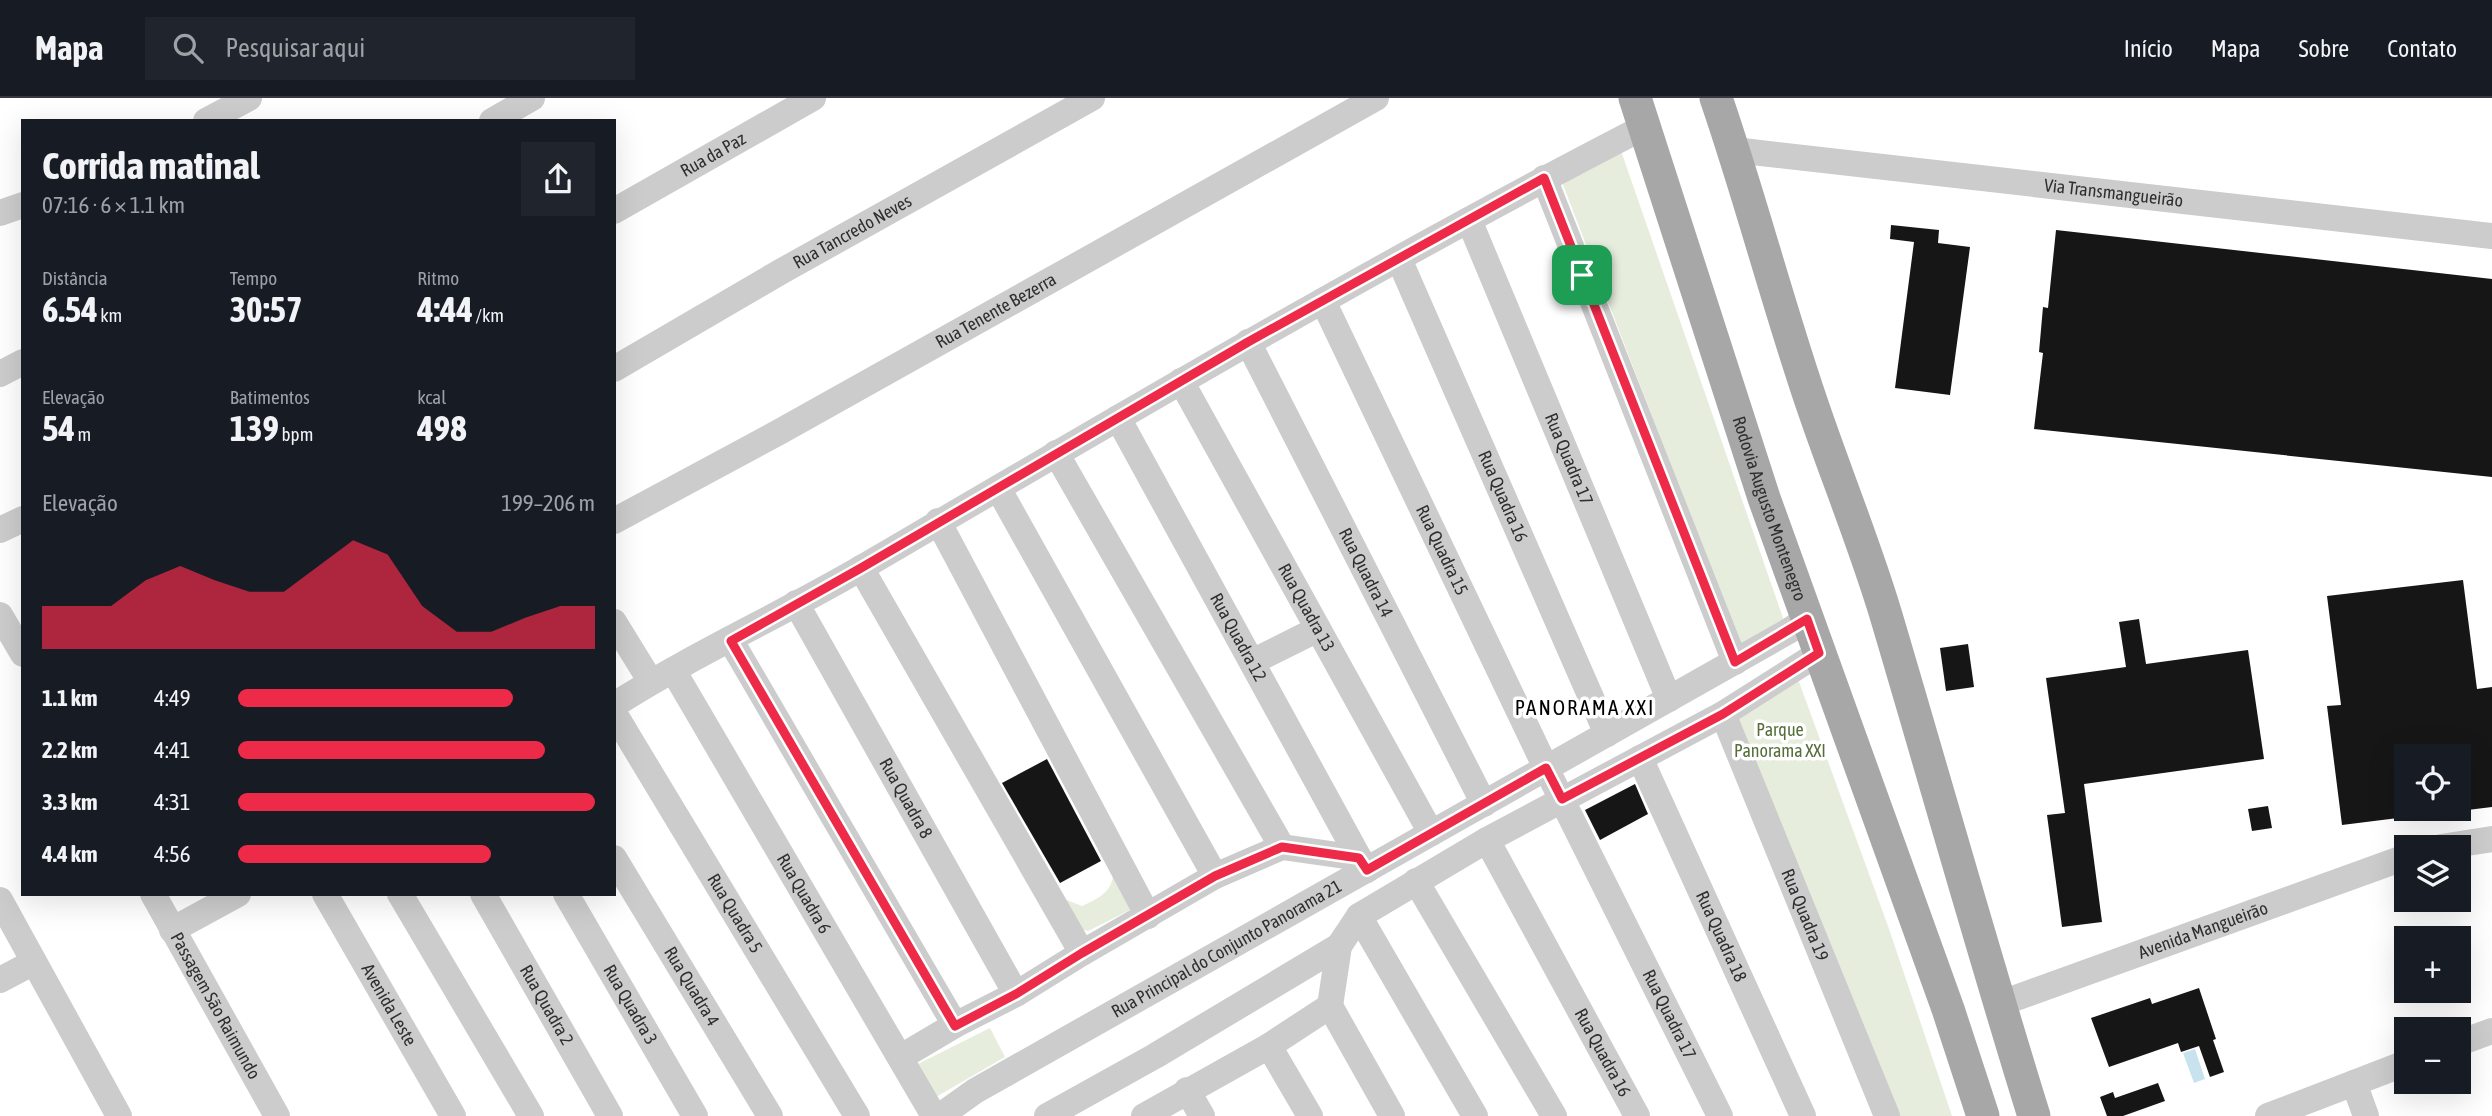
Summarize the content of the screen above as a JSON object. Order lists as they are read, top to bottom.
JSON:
{
  "streets": {
    "main road": ["Rodovia Augusto Montenegro"],
    "street": [
      "Rua da Paz",
      "Via Transmangueirão",
      "Rua Tancredo Neves",
      "Rua Tenente Bezerra",
      "Rua Quadra 17",
      "Rua Quadra 16",
      "Rua Quadra 15",
      "Rua Quadra 14",
      "Rua Quadra 13",
      "Rua Quadra 12",
      "Rua Quadra 8",
      "Rua Quadra 6",
      "Rua Quadra 5",
      "Rua Quadra 19",
      "Avenida Mangueirão",
      "Rua Quadra 18",
      "Rua Principal do Conjunto Panorama 21",
      "Rua Quadra 4",
      "Passagem São Raimundo",
      "Avenida Leste",
      "Rua Quadra 2",
      "Rua Quadra 3"
    ]
  },
  "crossings": [
    ["Rua Quadra 17", "Rua Quadra 15"],
    ["Rua Quadra 17", "Rua Principal do Conjunto Panorama 21"],
    ["Rua Quadra 16", "Rua Principal do Conjunto Panorama 21"],
    ["Rodovia Augusto Montenegro", "Rua Principal do Conjunto Panorama 21"],
    ["Rua Quadra 15", "Rua Principal do Conjunto Panorama 21"],
    ["Rua Quadra 14", "Rua Principal do Conjunto Panorama 21"],
    ["Rua Quadra 13", "Rua Principal do Conjunto Panorama 21"],
    ["Rua Quadra 12", "Rua Principal do Conjunto Panorama 21"],
    ["Rua Quadra 19", "Rua Principal do Conjunto Panorama 21"],
    ["Rua Quadra 18", "Rua Principal do Conjunto Panorama 21"]
  ],
  "districts": ["PANORAMA XXI"],
  "parks": ["Parque Panorama XXI"],
  "page": {
    "header": "Mapa",
    "search": "Pesquisar aqui",
    "nav": [
      "Início",
      "Mapa",
      "Sobre",
      "Contato"
    ],
    "heading": ["Corrida matinal", "07:16 · 6 × 1.1 km"],
    "stats": [
      ["Distância", "6.54 km"],
      ["Tempo", "30:57"],
      ["Ritmo", "4:44 /km"],
      ["Elevação", "54 m"],
      ["Batimentos", "139 bpm"],
      ["kcal", "498"]
    ],
    "chart": ["Elevação", "199–206 m"],
    "list": [
      {
        "name": "1.1 km",
        "note": "4:49"
      },
      {
        "name": "2.2 km",
        "note": "4:41"
      },
      {
        "name": "3.3 km",
        "note": "4:31"
      },
      {
        "name": "4.4 km",
        "note": "4:56"
      }
    ],
    "map_buttons": ["+", "−"]
  }
}
